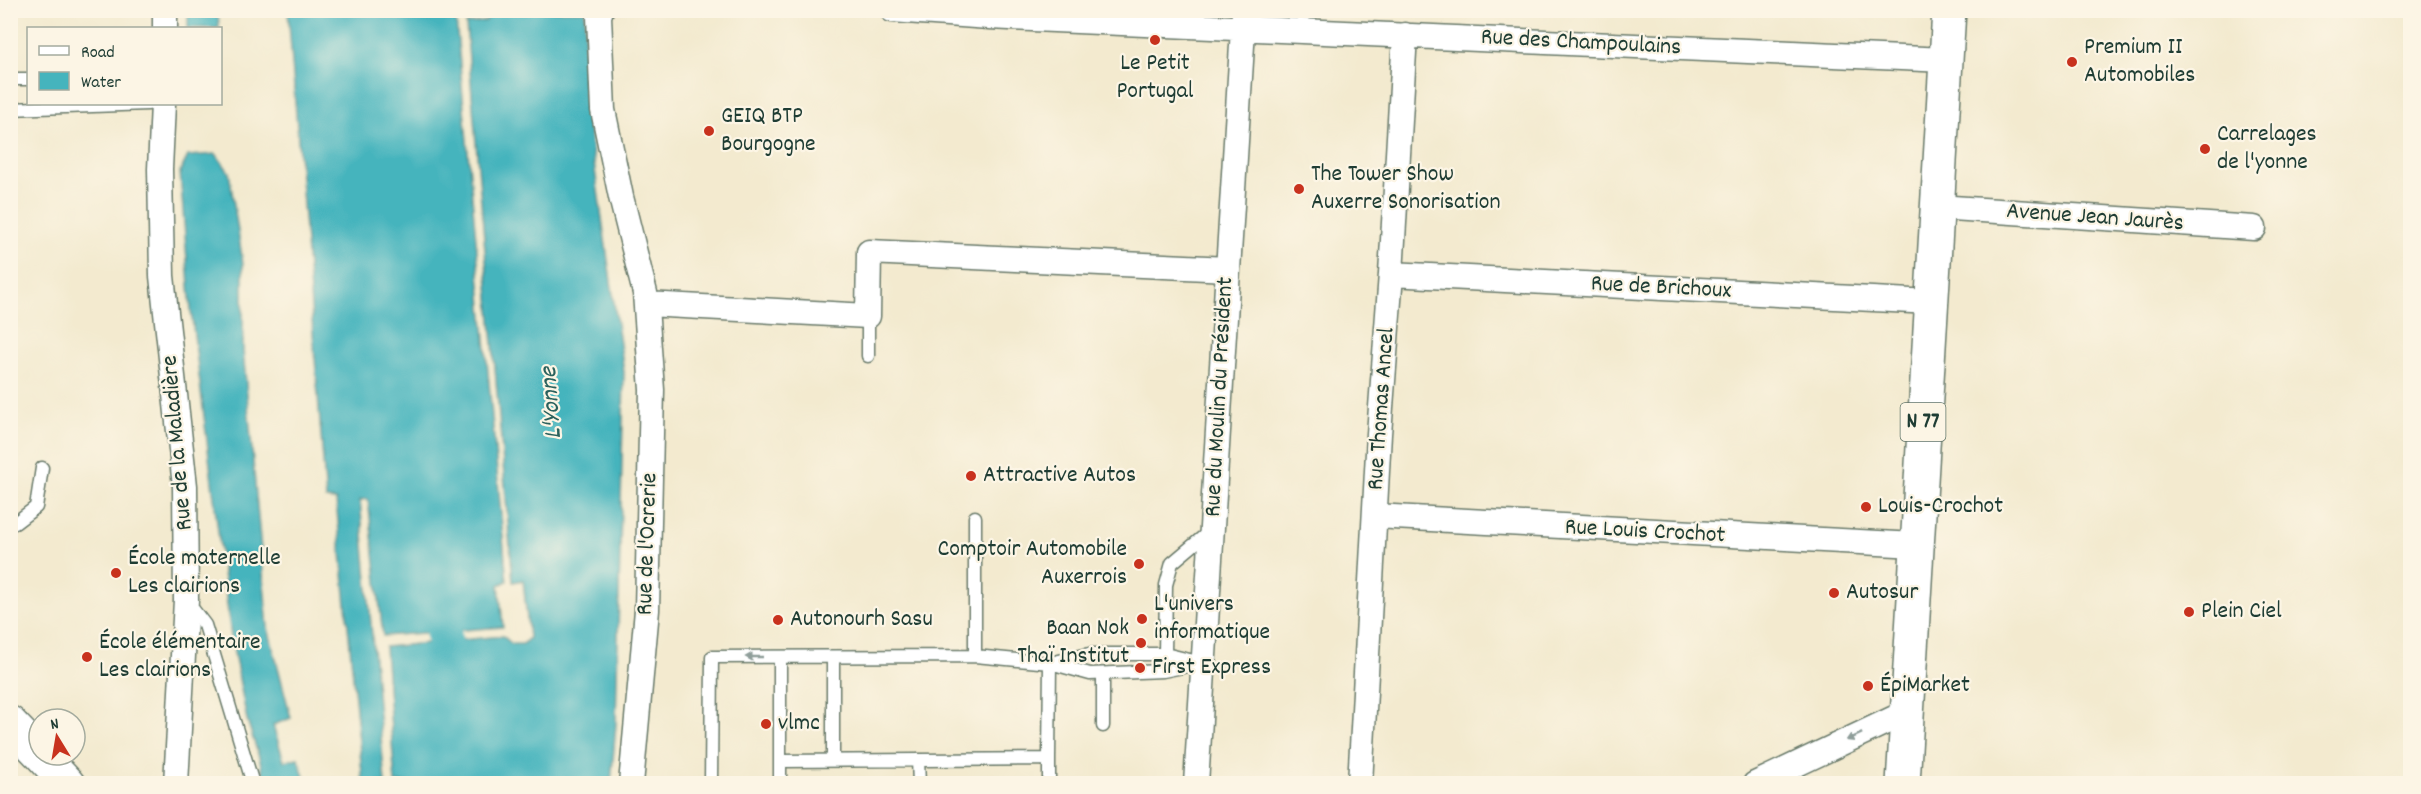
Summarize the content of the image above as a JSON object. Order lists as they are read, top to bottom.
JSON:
{
  "streets": {
    "main road": ["N 77"],
    "street": [
      "Rue des Champoulains",
      "Avenue Jean Jaurès",
      "Rue de Brichoux",
      "Rue du Moulin du Président",
      "Rue Thomas Ancel",
      "Rue de la Maladière",
      "Rue Louis Crochot",
      "Rue de l'Ocrerie"
    ]
  },
  "crossings": [
    ["Rue des Champoulains", "Rue du Moulin du Président"],
    ["Rue des Champoulains", "Rue Thomas Ancel"],
    ["Rue des Champoulains", "N 77"],
    ["Avenue Jean Jaurès", "N 77"],
    ["Rue de Brichoux", "Rue Thomas Ancel"],
    ["Rue de Brichoux", "N 77"],
    ["Rue Thomas Ancel", "Rue Louis Crochot"],
    ["N 77", "Rue Louis Crochot"]
  ],
  "water": ["L'Yonne"],
  "places": [
    "Le Petit Portugal",
    "Premium II Automobiles",
    "GEIQ BTP Bourgogne",
    "Carrelages de l'yonne",
    "The Tower Show Auxerre Sonorisation",
    "Attractive Autos",
    "Louis-Crochot",
    "Comptoir Automobile Auxerrois",
    "École maternelle Les clairions",
    "Autosur",
    "Plein Ciel",
    "L'univers informatique",
    "Autonourh Sasu",
    "Baan Nok Thaï Institut",
    "École élémentaire Les clairions",
    "First Express",
    "ÉpiMarket",
    "vlmc"
  ],
  "legend": ["Road", "Water"],
  "north": "top"
}
